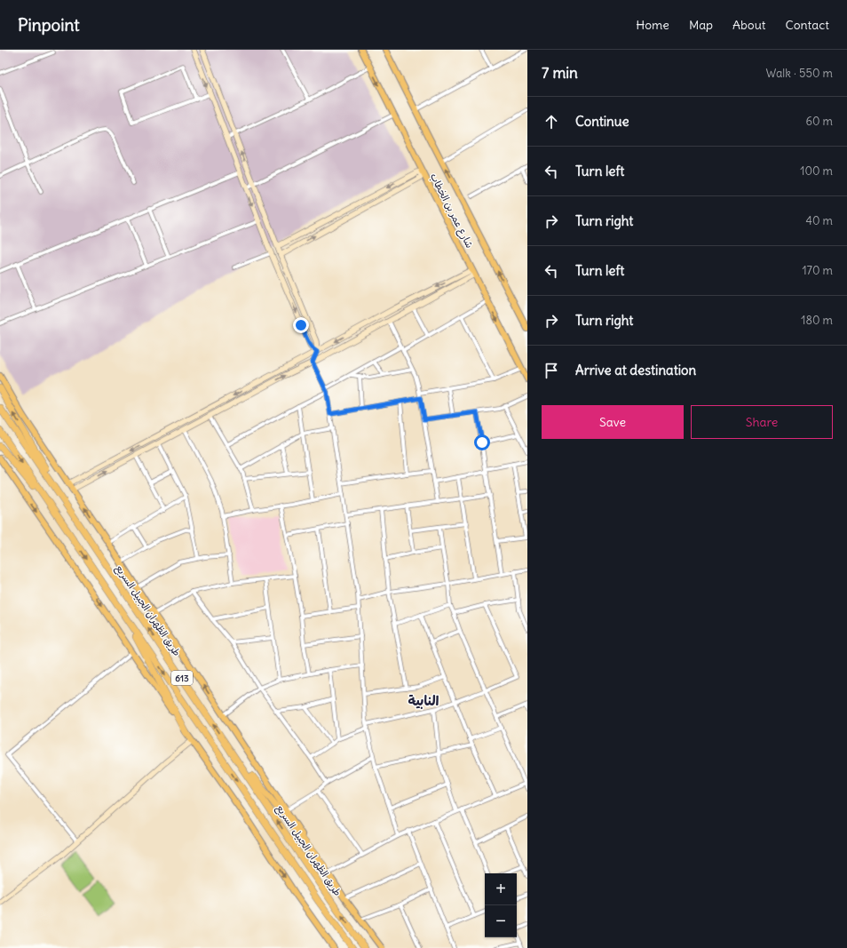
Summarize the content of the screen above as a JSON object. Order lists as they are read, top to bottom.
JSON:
{
  "streets": {
    "highway": ["طريق الظهران الجبيل السريع", "613"],
    "main road": ["شارع عمر بن الخطاب"]
  },
  "districts": ["النابية"],
  "page": {
    "header": "Pinpoint",
    "nav": [
      "Home",
      "Map",
      "About",
      "Contact"
    ],
    "heading": ["7 min", "Walk · 550 m"],
    "list": [
      ["Continue", "60 m"],
      ["Turn left", "100 m"],
      ["Turn right", "40 m"],
      ["Turn left", "170 m"],
      ["Turn right", "180 m"],
      "Arrive at destination"
    ],
    "buttons": ["Save", "Share"],
    "map_buttons": ["+", "−"]
  }
}
